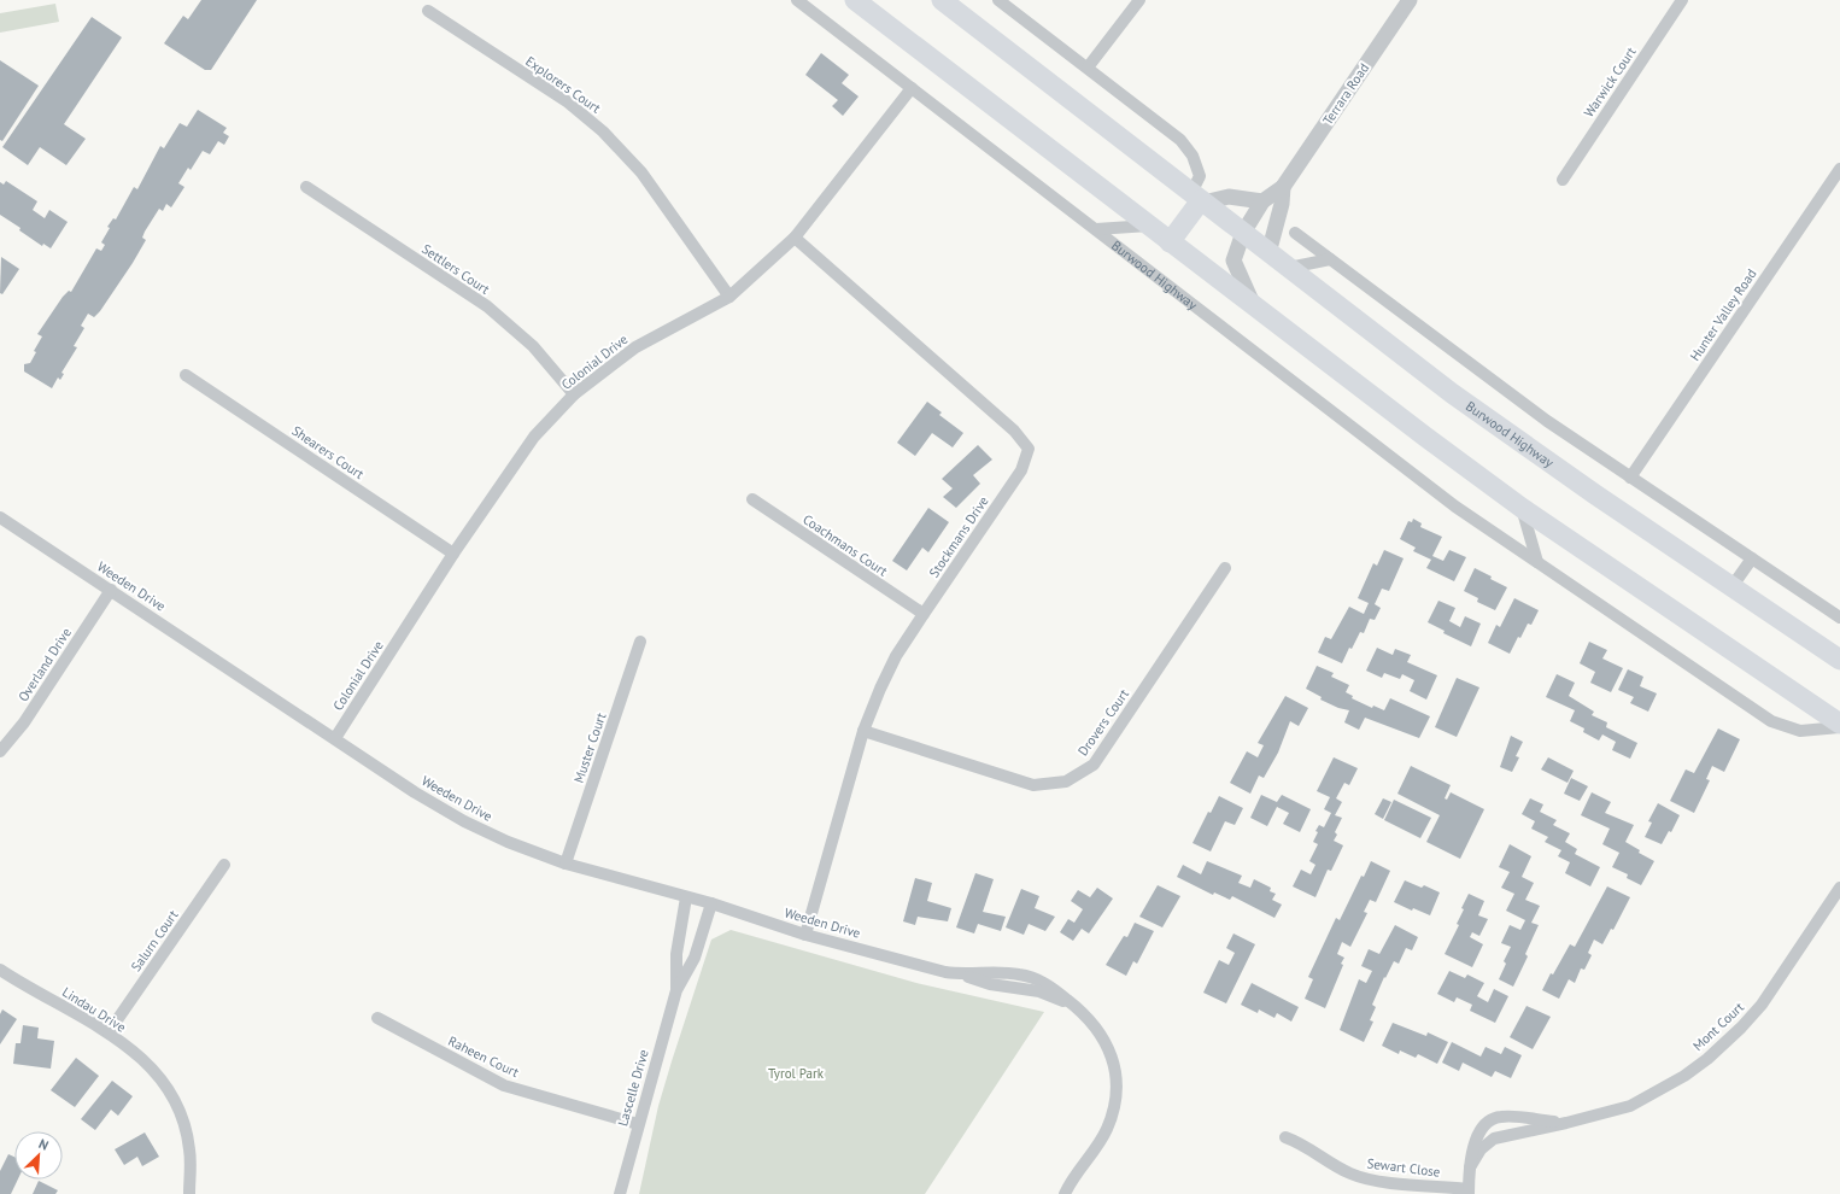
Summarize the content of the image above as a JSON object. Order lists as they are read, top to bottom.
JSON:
{
  "streets": {
    "highway": ["Burwood Highway"],
    "street": [
      "Warwick Court",
      "Explorers Court",
      "Terrara Road",
      "Settlers Court",
      "Hunter Valley Road",
      "Colonial Drive",
      "Shearers Court",
      "Stockmans Drive",
      "Coachmans Court",
      "Weeden Drive",
      "Overland Drive",
      "Drovers Court",
      "Muster Court",
      "Salurn Court",
      "Lindau Drive",
      "Mont Court",
      "Raheen Court",
      "Lascelle Drive",
      "Sewart Close"
    ]
  },
  "crossings": [
    ["Explorers Court", "Colonial Drive"],
    ["Terrara Road", "Burwood Highway"],
    ["Settlers Court", "Colonial Drive"],
    ["Burwood Highway", "Colonial Drive"],
    ["Colonial Drive", "Shearers Court"],
    ["Colonial Drive", "Stockmans Drive"],
    ["Colonial Drive", "Weeden Drive"],
    ["Stockmans Drive", "Coachmans Court"],
    ["Stockmans Drive", "Weeden Drive"],
    ["Stockmans Drive", "Drovers Court"],
    ["Weeden Drive", "Overland Drive"],
    ["Weeden Drive", "Muster Court"],
    ["Weeden Drive", "Lascelle Drive"],
    ["Salurn Court", "Lindau Drive"],
    ["Mont Court", "Sewart Close"],
    ["Raheen Court", "Lascelle Drive"]
  ],
  "parks": ["Tyrol Park"],
  "north": "top right"
}
